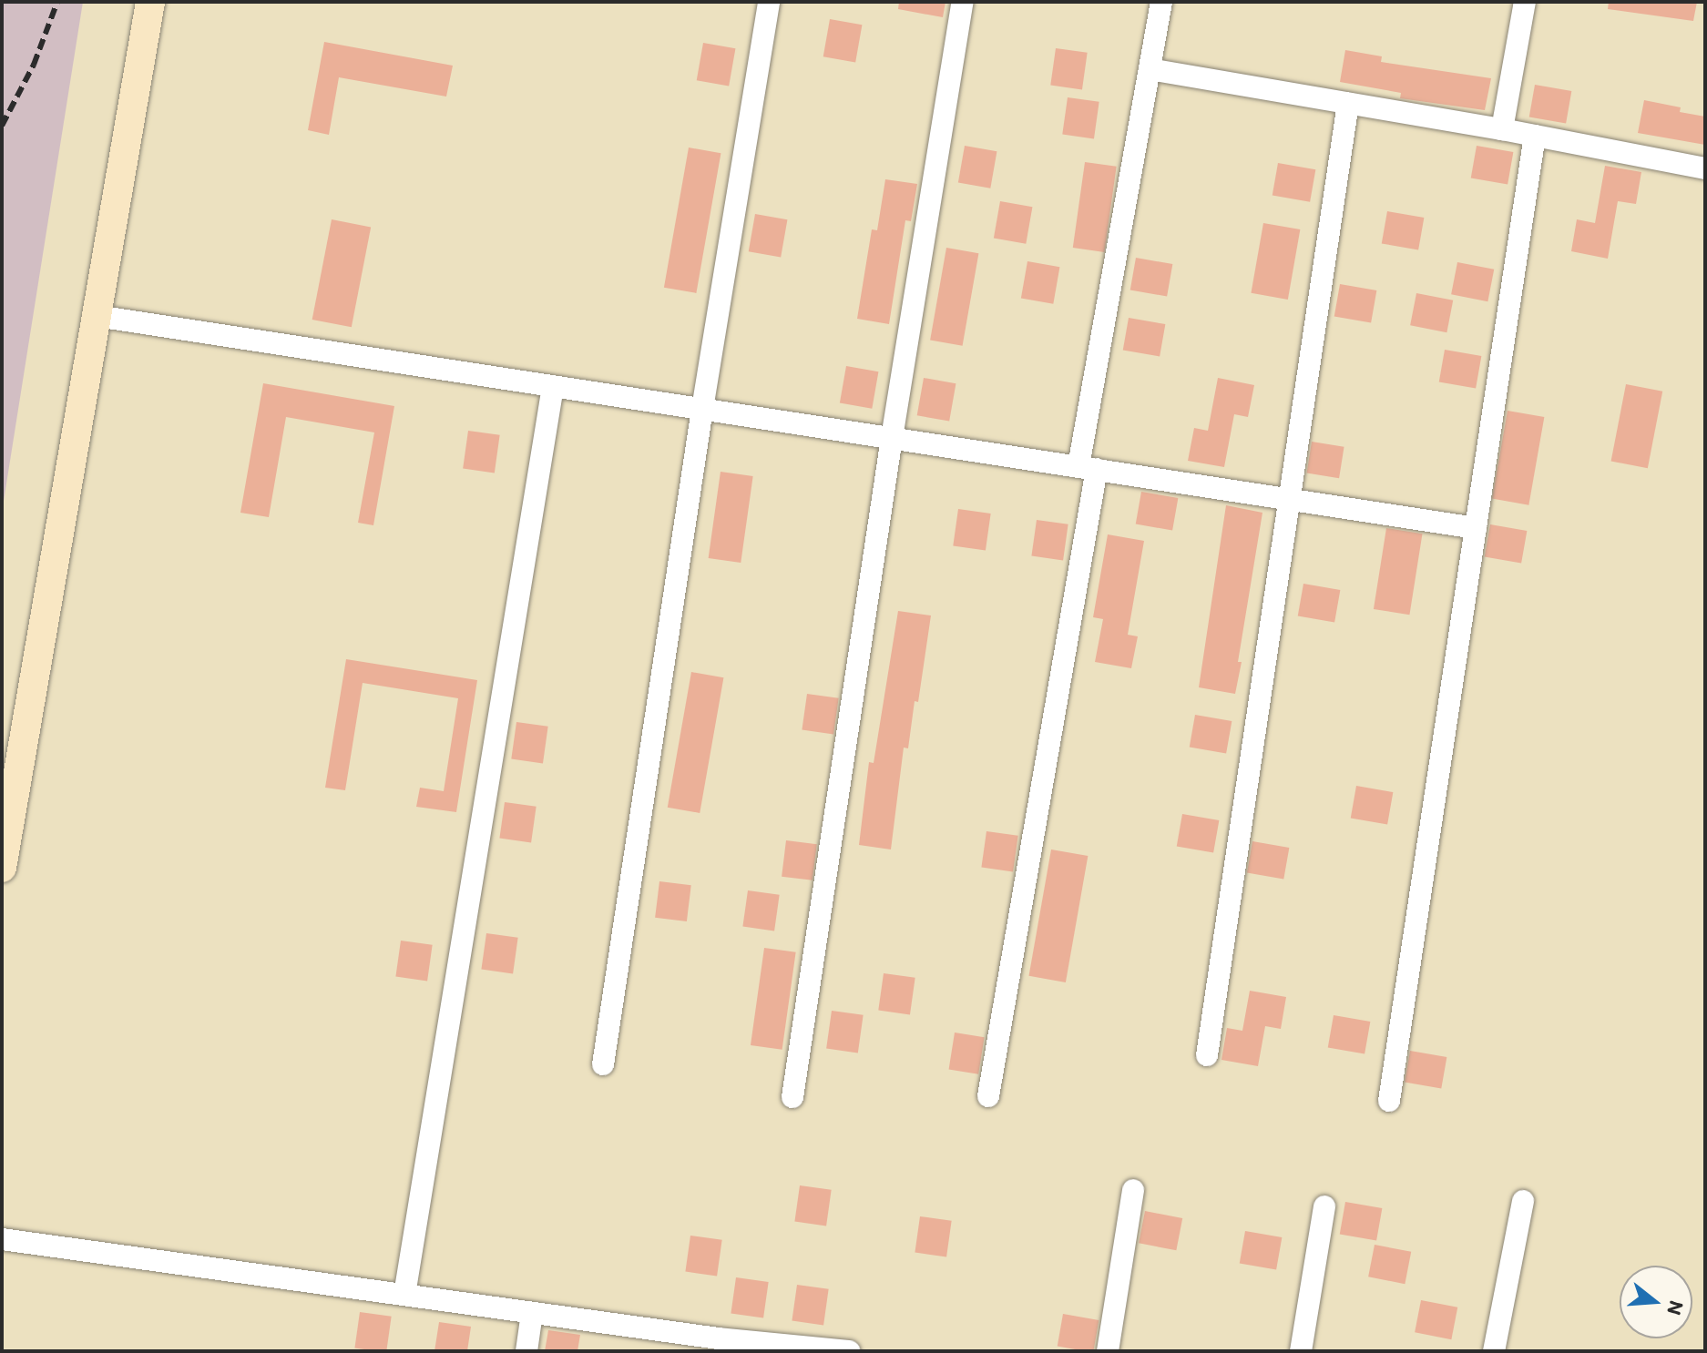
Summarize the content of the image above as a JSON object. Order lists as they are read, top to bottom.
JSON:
{
  "north": "right"
}
